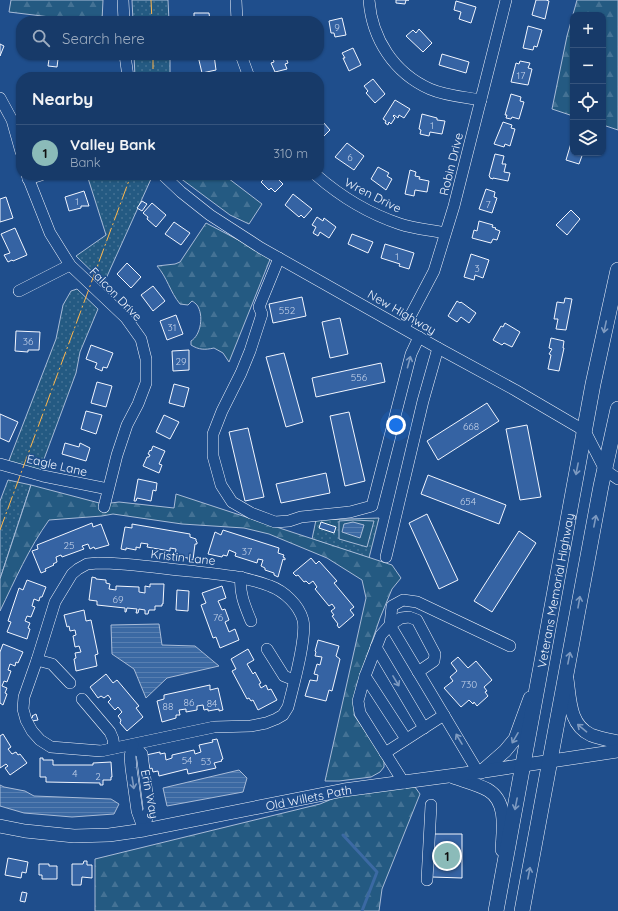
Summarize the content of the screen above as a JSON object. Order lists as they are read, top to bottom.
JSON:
{
  "streets": {
    "highway": ["Veterans Memorial Highway"],
    "main road": ["Old Willets Path"],
    "street": [
      "Robin Drive",
      "Wren Drive",
      "Falcon Drive",
      "New Highway",
      "Eagle Lane",
      "Kristin Lane",
      "Erin Way"
    ]
  },
  "crossings": [
    ["Robin Drive", "Wren Drive"],
    ["Robin Drive", "New Highway"],
    ["Falcon Drive", "Eagle Lane"],
    ["New Highway", "Veterans Memorial Highway"],
    ["Kristin Lane", "Erin Way"],
    ["Veterans Memorial Highway", "Old Willets Path"],
    ["Erin Way", "Old Willets Path"]
  ],
  "house_numbers": [
    "9",
    "17",
    "1",
    "6",
    "1",
    "7",
    "1",
    "3",
    "552",
    "31",
    "36",
    "29",
    "556",
    "668",
    "654",
    "25",
    "37",
    "69",
    "76",
    "730",
    "86",
    "84",
    "88",
    "54",
    "53",
    "4",
    "2"
  ],
  "page": {
    "map_buttons": ["+", "−"],
    "search": "Search here",
    "heading": "Nearby",
    "list": [
      {
        "mark": "1",
        "name": "Valley Bank",
        "note": "Bank",
        "value": "310 m"
      }
    ],
    "pins": "1"
  }
}
